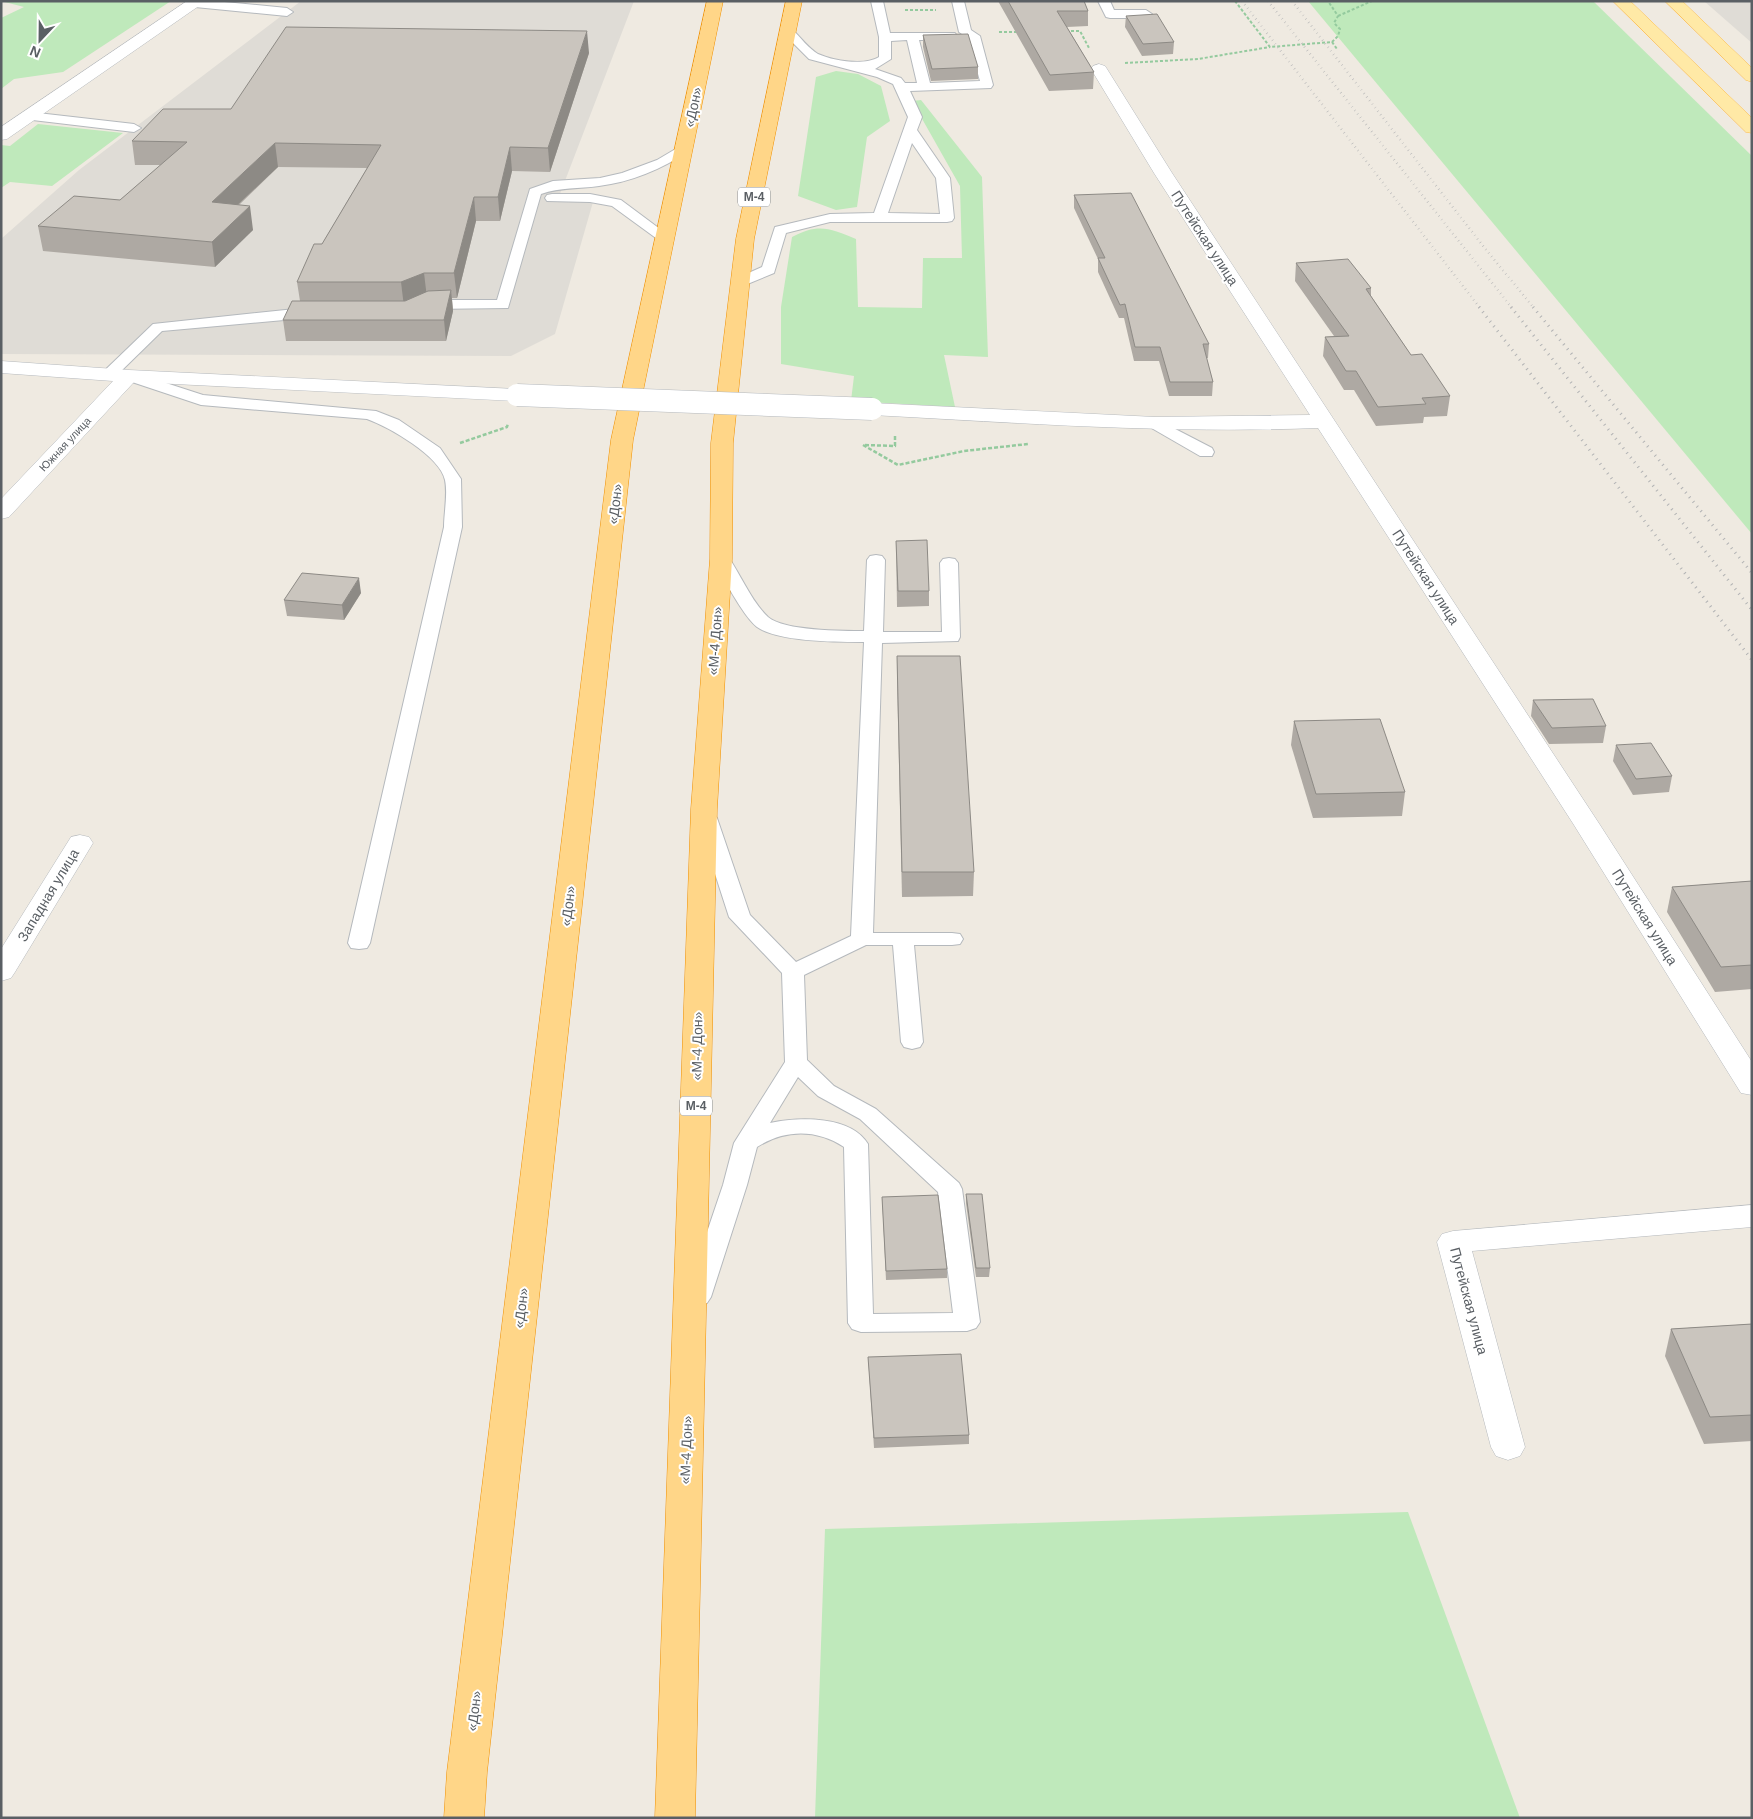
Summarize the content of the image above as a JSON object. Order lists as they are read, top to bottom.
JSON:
{
  "streets": {
    "highway": ["«Дон»", "М-4", "«М-4 Дон»"],
    "street": ["Путейская улица", "Южная улица", "Западная улица"]
  },
  "crossings": [
    ["М-4", "«М-4 Дон»"]
  ],
  "north": "bottom"
}
